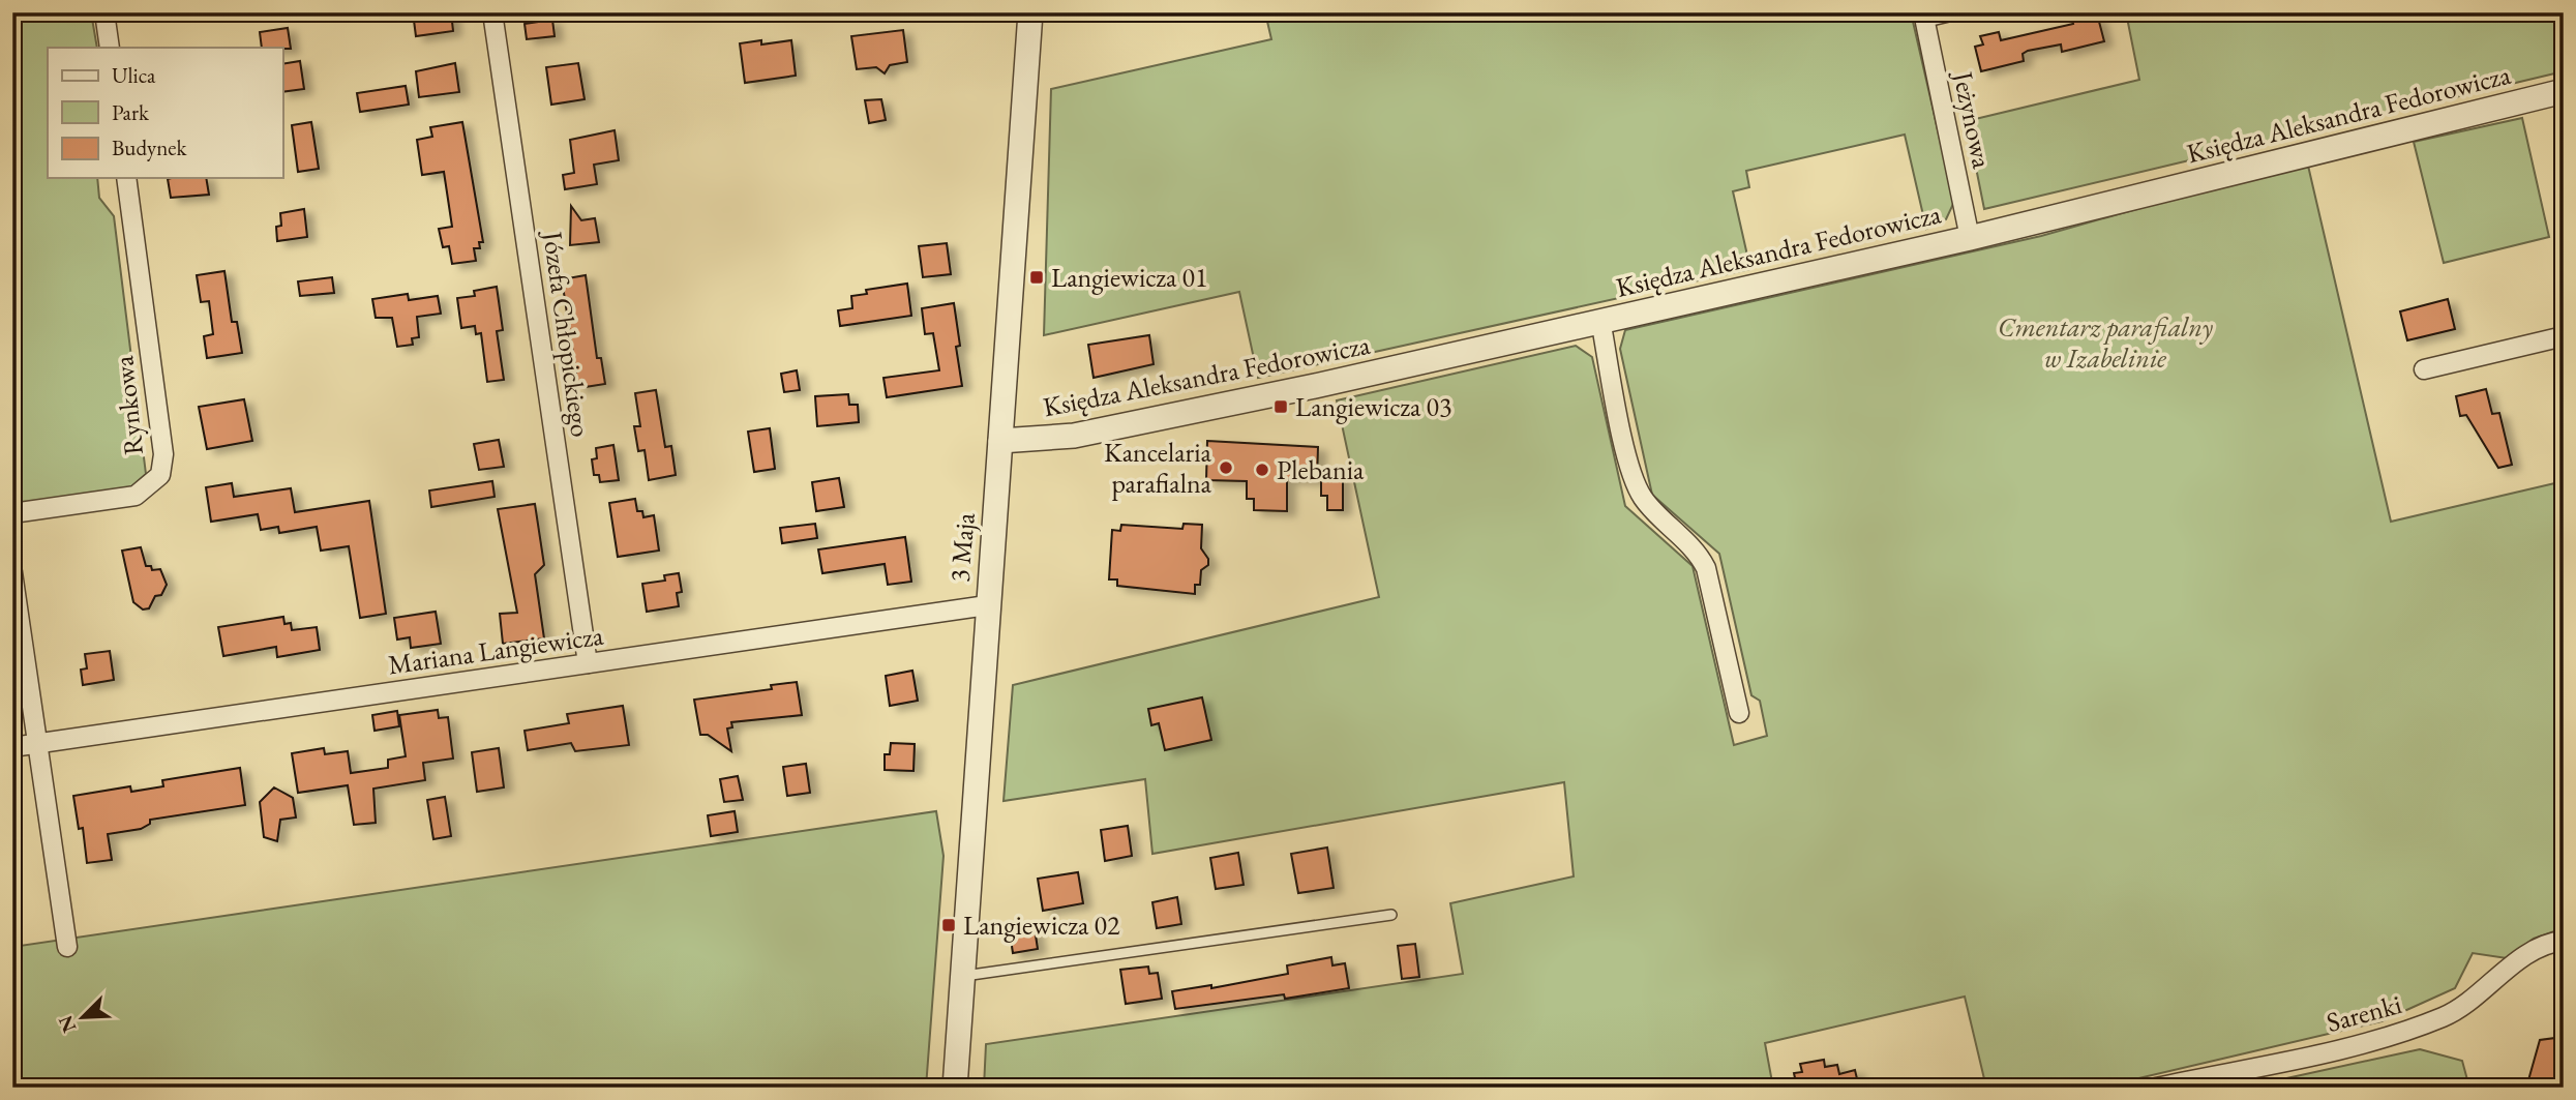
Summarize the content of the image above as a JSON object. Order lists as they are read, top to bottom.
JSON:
{
  "streets": {
    "street": [
      "Księdza Aleksandra Fedorowicza",
      "Jeżynowa",
      "Józefa Chłopickiego",
      "Rynkowa",
      "3 Maja",
      "Mariana Langiewicza",
      "Sarenki"
    ]
  },
  "crossings": [
    ["Księdza Aleksandra Fedorowicza", "Jeżynowa"],
    ["Księdza Aleksandra Fedorowicza", "3 Maja"],
    ["Józefa Chłopickiego", "Mariana Langiewicza"],
    ["3 Maja", "Mariana Langiewicza"]
  ],
  "parks": ["Cmentarz parafialny w Izabelinie"],
  "places": {
    "transit": ["Langiewicza 01", "Langiewicza 03", "Langiewicza 02"],
    "other": ["Kancelaria parafialna", "Plebania"]
  },
  "legend": ["Ulica", "Park", "Budynek"],
  "north": "bottom left"
}
